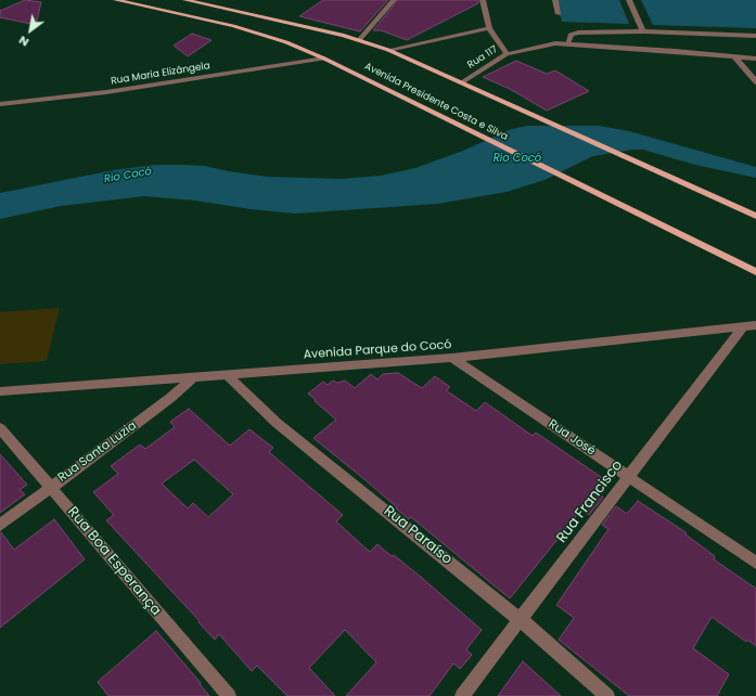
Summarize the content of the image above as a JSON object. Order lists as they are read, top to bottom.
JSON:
{
  "streets": {
    "main road": ["Avenida Presidente Costa e Silva"],
    "street": [
      "Rua 117",
      "Rua Maria Elizângela",
      "Avenida Parque do Cocó",
      "Rua José",
      "Rua Santa Luzia",
      "Rua Francisco",
      "Rua Paraíso",
      "Rua Boa Esperança"
    ]
  },
  "crossings": [
    ["Rua 117", "Avenida Presidente Costa e Silva"],
    ["Rua Maria Elizângela", "Avenida Presidente Costa e Silva"],
    ["Avenida Parque do Cocó", "Rua José"],
    ["Avenida Parque do Cocó", "Rua Santa Luzia"],
    ["Avenida Parque do Cocó", "Rua Francisco"],
    ["Avenida Parque do Cocó", "Rua Paraíso"],
    ["Rua José", "Rua Francisco"],
    ["Rua Santa Luzia", "Rua Boa Esperança"],
    ["Rua Francisco", "Rua Paraíso"]
  ],
  "water": ["Rio Cocó"],
  "north": "bottom left"
}
